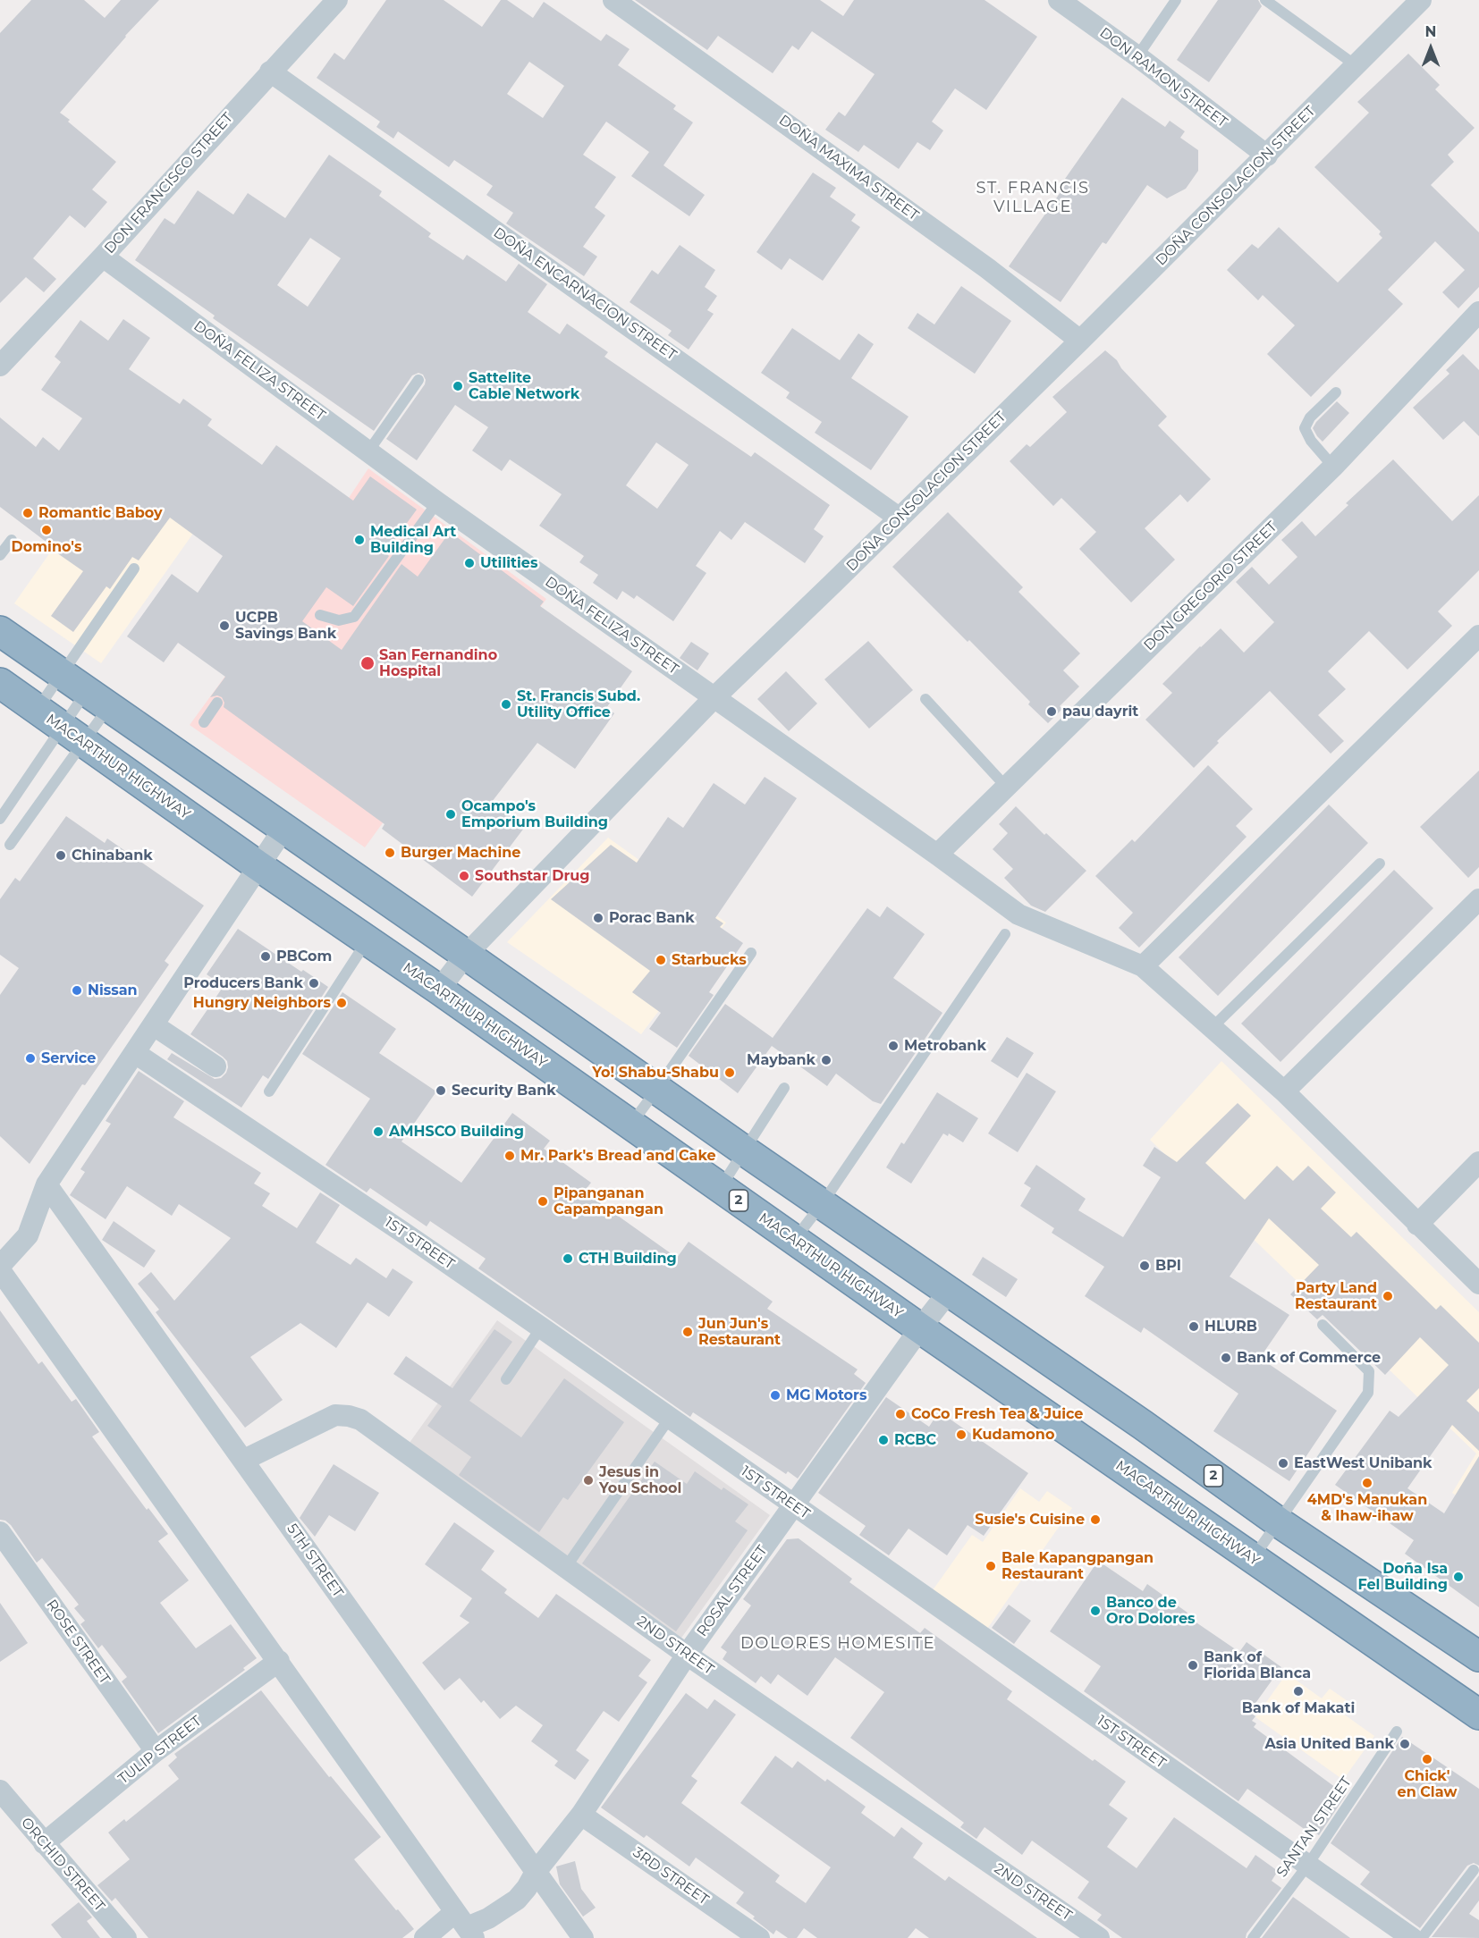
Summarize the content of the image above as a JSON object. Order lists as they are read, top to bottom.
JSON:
{
  "streets": {
    "highway": ["MACARTHUR HIGHWAY", "2"],
    "street": [
      "DON RAMON STREET",
      "DOÑA MAXIMA STREET",
      "DON FRANCISCO STREET",
      "DOÑA CONSOLACION STREET",
      "DOÑA ENCARNACION STREET",
      "DOÑA FELIZA STREET",
      "DON GREGORIO STREET",
      "1ST STREET",
      "5TH STREET",
      "ROSAL STREET",
      "ROSE STREET",
      "2ND STREET",
      "TULIP STREET",
      "ORCHID STREET",
      "3RD STREET"
    ],
    "lane": ["SANTAN STREET"]
  },
  "crossings": [
    ["DON RAMON STREET", "DOÑA CONSOLACION STREET"],
    ["DOÑA MAXIMA STREET", "DOÑA CONSOLACION STREET"],
    ["DON FRANCISCO STREET", "DOÑA ENCARNACION STREET"],
    ["DON FRANCISCO STREET", "DOÑA FELIZA STREET"],
    ["DOÑA CONSOLACION STREET", "DOÑA ENCARNACION STREET"],
    ["DOÑA CONSOLACION STREET", "DOÑA FELIZA STREET"],
    ["DOÑA CONSOLACION STREET", "MACARTHUR HIGHWAY"],
    ["DOÑA CONSOLACION STREET", "2"],
    ["DOÑA FELIZA STREET", "DON GREGORIO STREET"],
    ["MACARTHUR HIGHWAY", "ROSAL STREET"],
    ["2", "ROSAL STREET"],
    ["1ST STREET", "ROSAL STREET"],
    ["1ST STREET", "SANTAN STREET"],
    ["5TH STREET", "ROSAL STREET"],
    ["5TH STREET", "2ND STREET"],
    ["ROSAL STREET", "2ND STREET"],
    ["ROSAL STREET", "3RD STREET"],
    ["ROSE STREET", "TULIP STREET"],
    ["TULIP STREET", "ORCHID STREET"]
  ],
  "districts": ["ST. FRANCIS VILLAGE", "DOLORES HOMESITE"],
  "places": [
    "Sattelite Cable Network",
    "Romantic Baboy",
    "Domino's",
    "Medical Art Building",
    "Utilities",
    "UCPB Savings Bank",
    "San Fernandino Hospital",
    "St. Francis Subd. Utility Office",
    "pau dayrit",
    "Ocampo's Emporium Building",
    "Burger Machine",
    "Chinabank",
    "Southstar Drug",
    "Porac Bank",
    "PBCom",
    "Starbucks",
    "Producers Bank",
    "Nissan",
    "Hungry Neighbors",
    "Metrobank",
    "Service",
    "Maybank",
    "Yo! Shabu-Shabu",
    "Security Bank",
    "AMHSCO Building",
    "Mr. Park's Bread and Cake",
    "Pipanganan Capampangan",
    "CTH Building",
    "BPI",
    "Party Land Restaurant",
    "HLURB",
    "Jun Jun's Restaurant",
    "Bank of Commerce",
    "MG Motors",
    "CoCo Fresh Tea & Juice",
    "Kudamono",
    "RCBC",
    "EastWest Unibank",
    "Jesus in You School",
    "4MD's Manukan & Ihaw-ihaw",
    "Susie's Cuisine",
    "Bale Kapangpangan Restaurant",
    "Doña Isa Fel Building",
    "Banco de Oro Dolores",
    "Bank of Florida Blanca",
    "Bank of Makati",
    "Asia United Bank",
    "Chick' en Claw"
  ],
  "north": "top"
}
